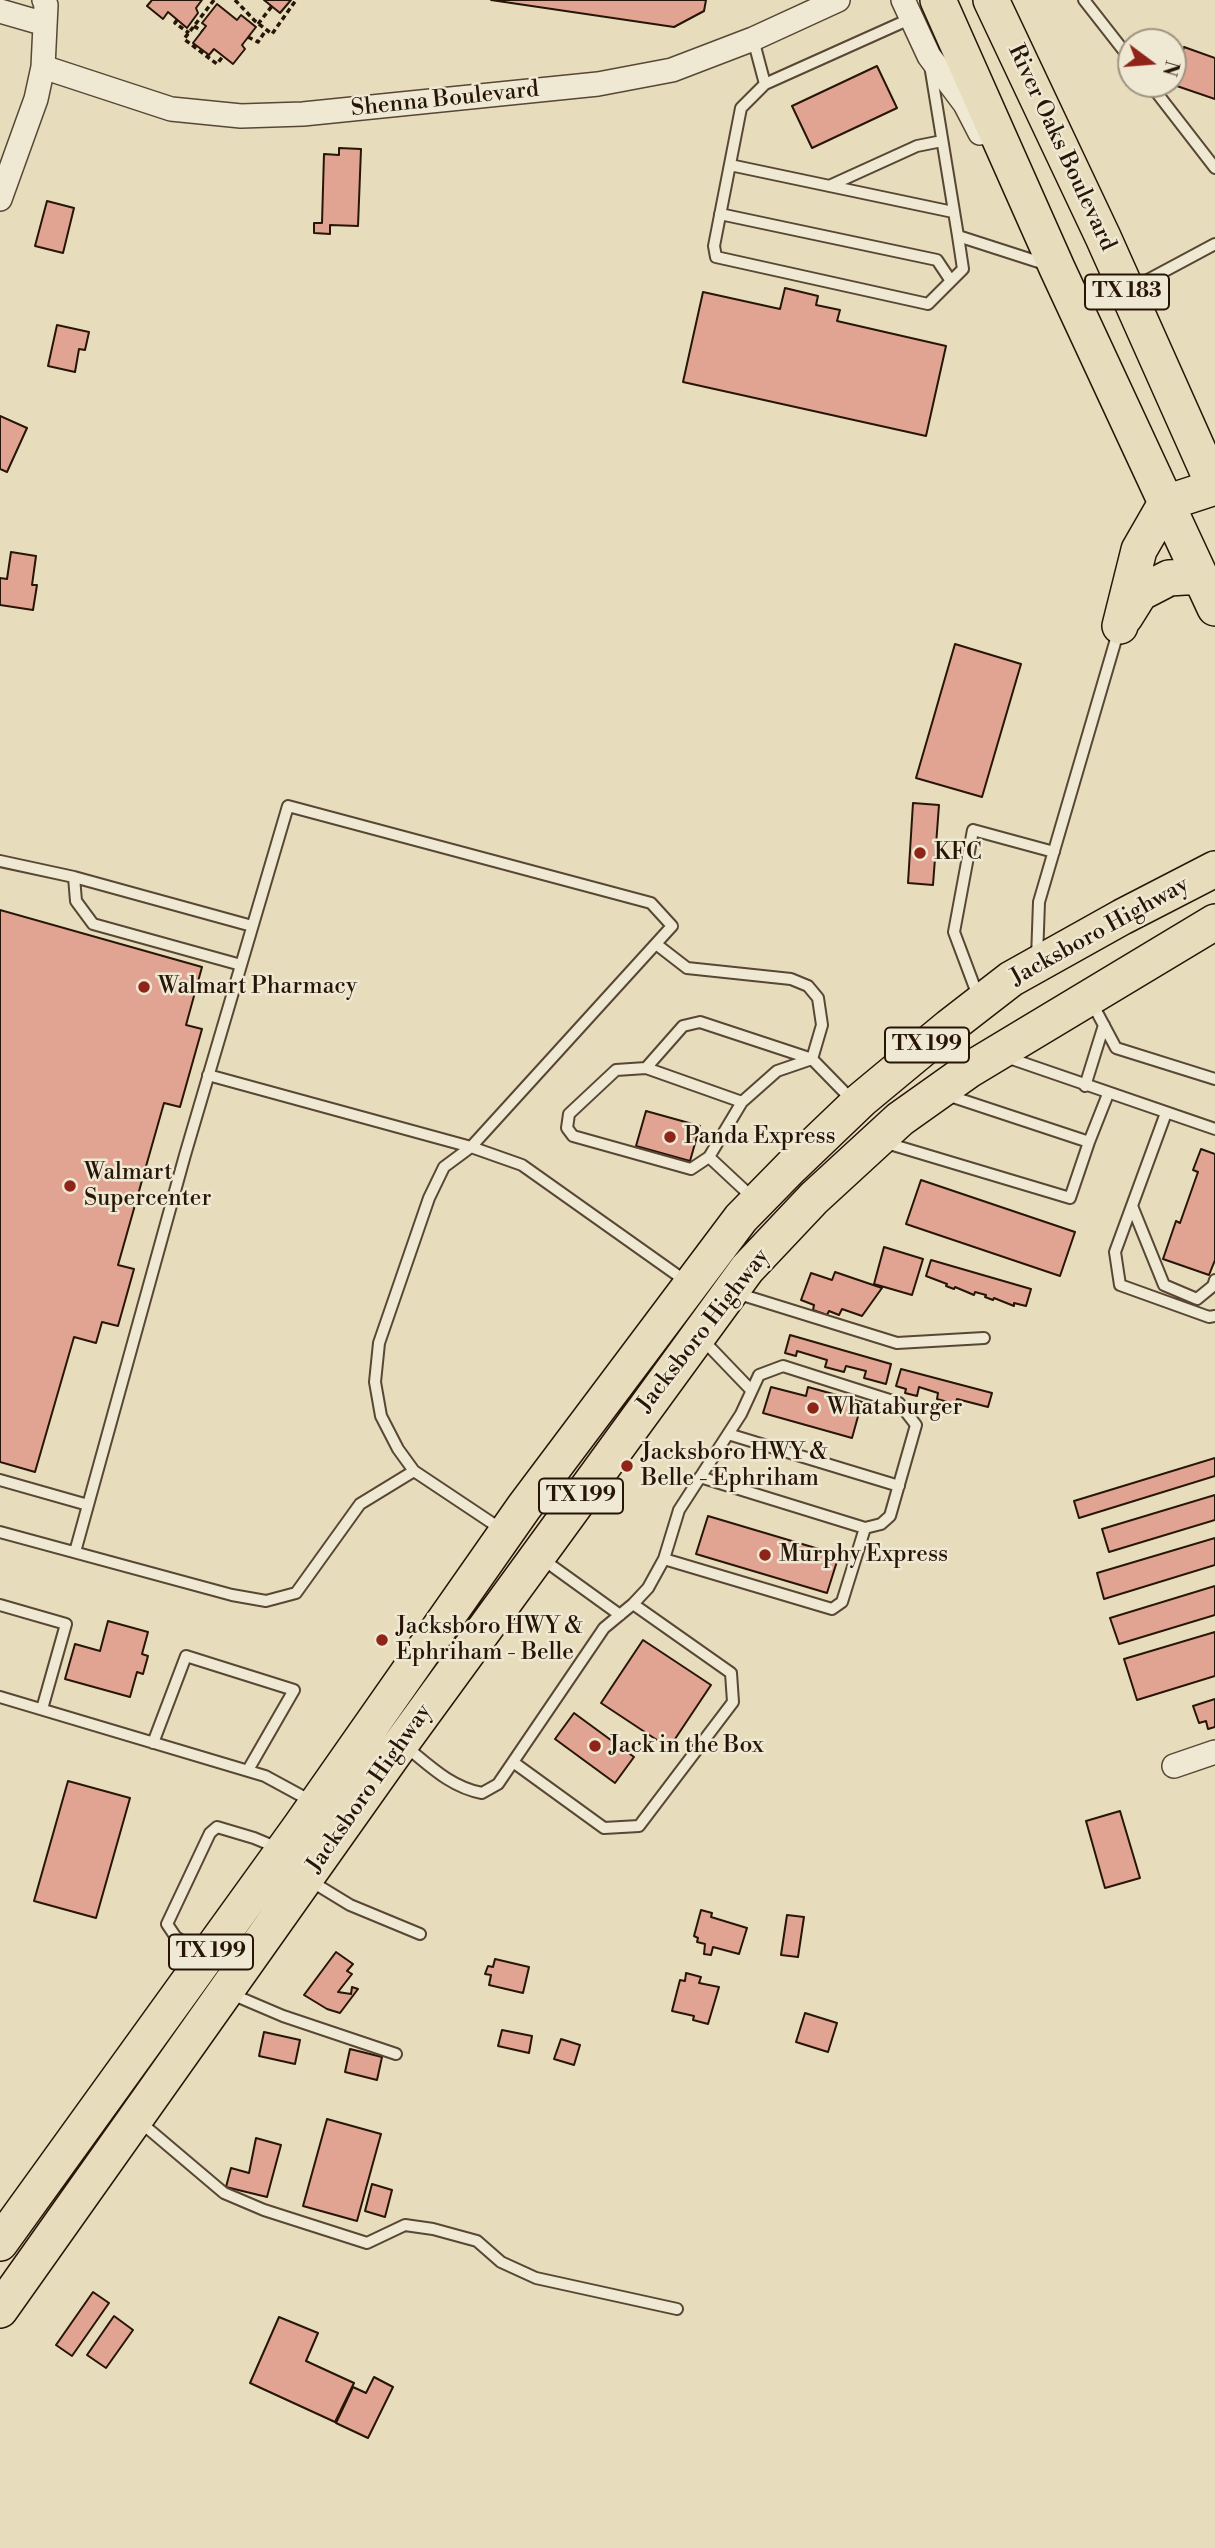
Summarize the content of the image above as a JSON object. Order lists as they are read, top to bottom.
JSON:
{
  "streets": {
    "main road": [
      "River Oaks Boulevard",
      "TX 183",
      "Jacksboro Highway",
      "TX 199"
    ],
    "street": ["Shenna Boulevard"]
  },
  "places": [
    "KFC",
    "Walmart Pharmacy",
    "Panda Express",
    "Walmart Supercenter",
    "Whataburger",
    "Jacksboro HWY & Belle - Ephriham",
    "Murphy Express",
    "Jacksboro HWY & Ephriham - Belle",
    "Jack in the Box"
  ],
  "north": "right"
}
